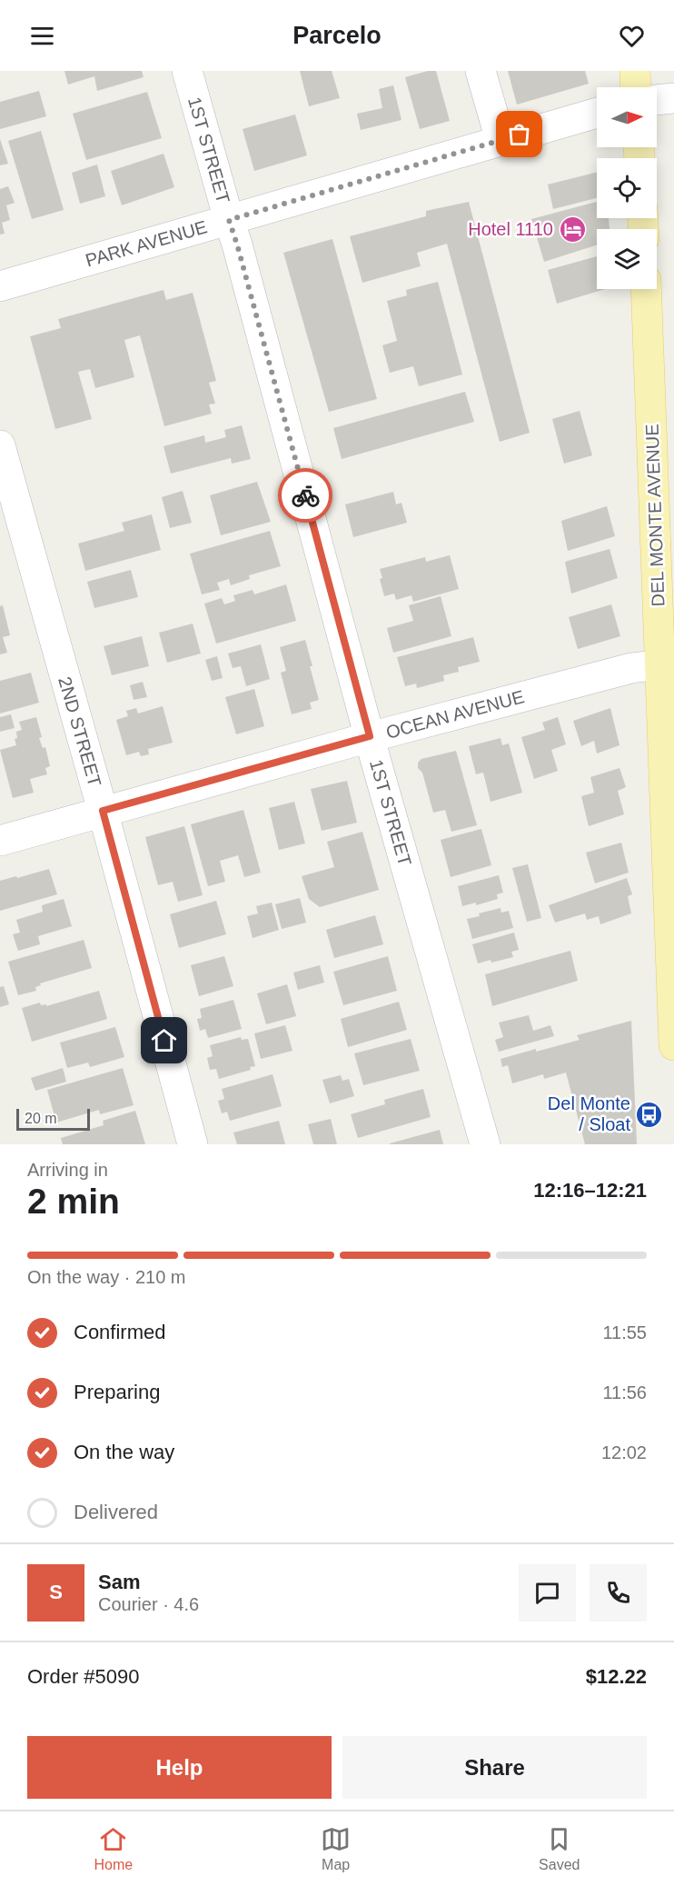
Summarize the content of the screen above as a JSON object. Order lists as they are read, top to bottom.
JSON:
{
  "streets": {
    "main road": ["DEL MONTE AVENUE"],
    "street": [
      "1ST STREET",
      "PARK AVENUE",
      "OCEAN AVENUE",
      "2ND STREET"
    ]
  },
  "crossings": [
    ["1ST STREET", "PARK AVENUE"],
    ["1ST STREET", "OCEAN AVENUE"],
    ["DEL MONTE AVENUE", "OCEAN AVENUE"],
    ["OCEAN AVENUE", "2ND STREET"]
  ],
  "places": {
    "hotel": ["Hotel 1110"],
    "bus stop": ["Del Monte / Sloat"]
  },
  "scale_bar": "20 m",
  "north": "right",
  "page": {
    "header": "Parcelo",
    "scale": "20 m",
    "heading": ["2 min", "Arriving in", "12:16–12:21"],
    "panel": [
      "Sam",
      "Courier · 4.6",
      "Order #5090",
      "$12.22"
    ],
    "bar": "On the way · 210 m",
    "list": [
      ["Confirmed", "11:55"],
      ["Preparing", "11:56"],
      ["On the way", "12:02"],
      "Delivered"
    ],
    "round": "S",
    "buttons": ["Help", "Share"],
    "tabs": ["Home", "Map", "Saved"]
  }
}
